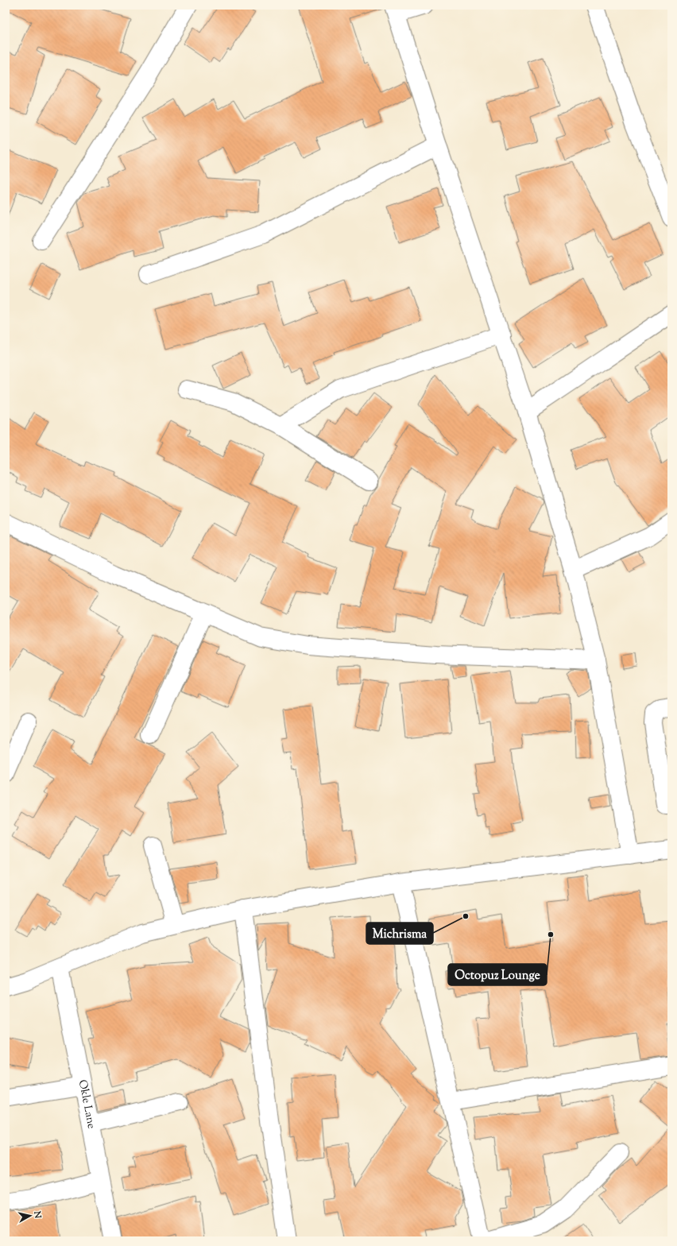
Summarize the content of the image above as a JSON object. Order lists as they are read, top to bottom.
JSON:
{
  "streets": {
    "street": ["Okle Lane"]
  },
  "places": ["Michrisma", "Octopuz Lounge"],
  "north": "right"
}
